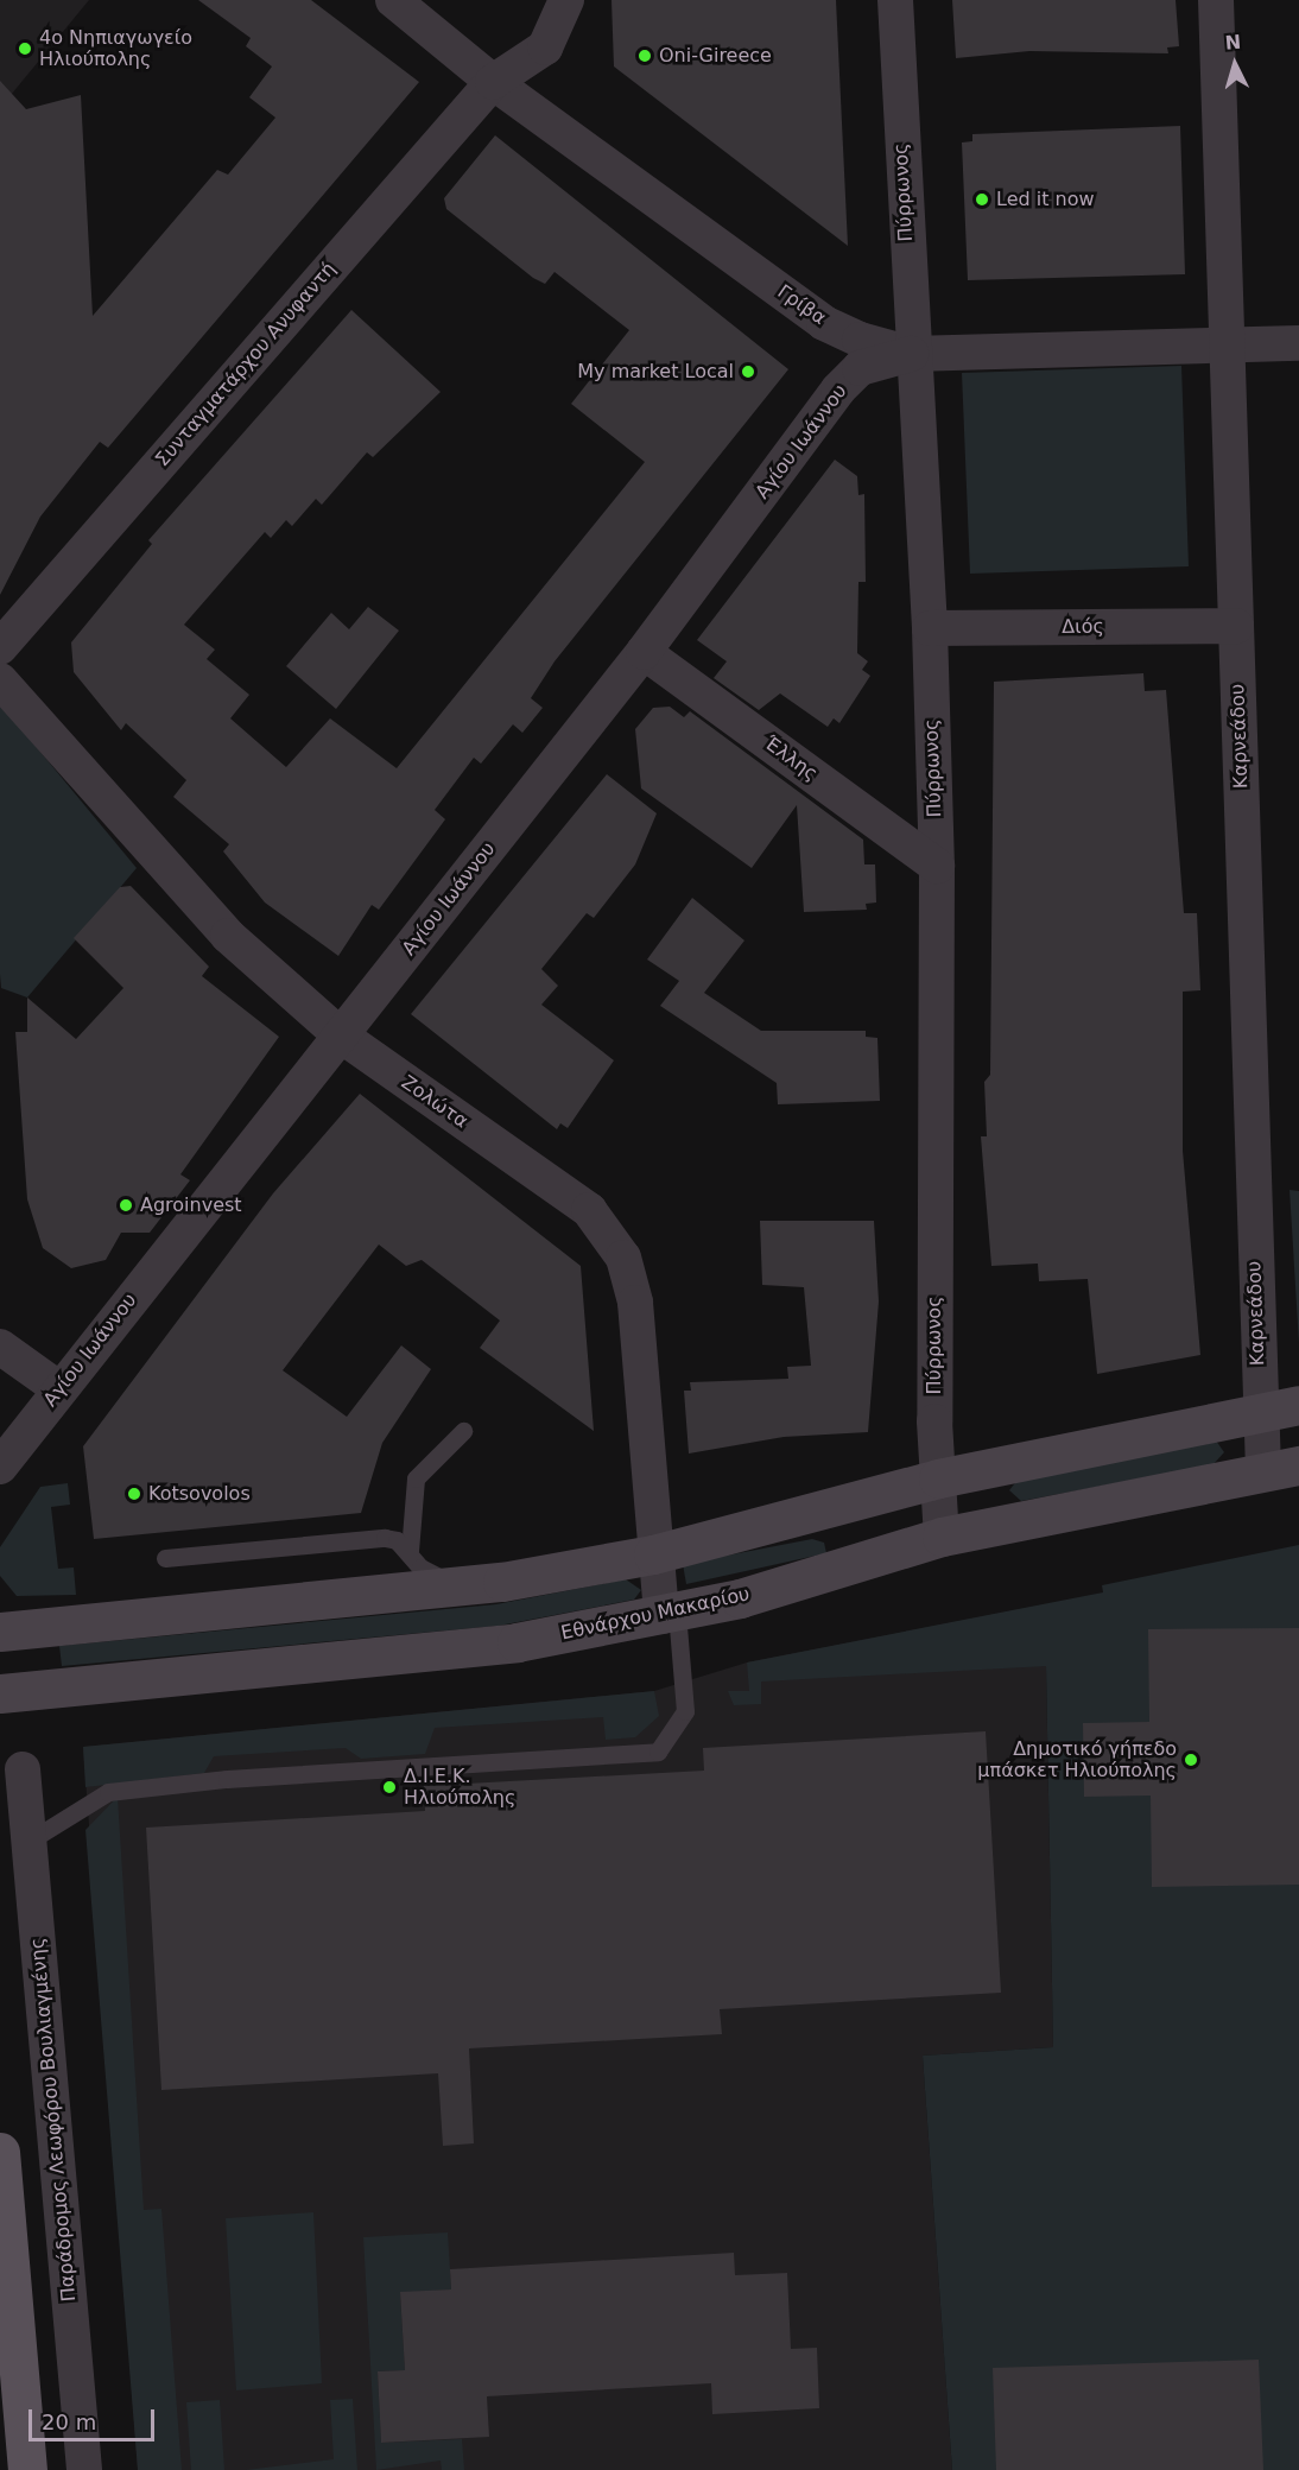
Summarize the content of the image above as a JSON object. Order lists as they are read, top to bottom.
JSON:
{
  "streets": {
    "street": [
      "Πύρρωνος",
      "Γρίβα",
      "Συνταγματάρχου Ανυφαντή",
      "Αγίου Ιωάννου",
      "Διός",
      "Καρνεάδου",
      "Έλλης",
      "Ζολώτα",
      "Εθνάρχου Μακαρίου",
      "Παράδρομος Λεωφόρου Βουλιαγμένης"
    ]
  },
  "crossings": [
    ["Πύρρωνος", "Γρίβα"],
    ["Πύρρωνος", "Αγίου Ιωάννου"],
    ["Πύρρωνος", "Διός"],
    ["Πύρρωνος", "Έλλης"],
    ["Πύρρωνος", "Εθνάρχου Μακαρίου"],
    ["Γρίβα", "Συνταγματάρχου Ανυφαντή"],
    ["Γρίβα", "Αγίου Ιωάννου"],
    ["Γρίβα", "Καρνεάδου"],
    ["Αγίου Ιωάννου", "Έλλης"],
    ["Αγίου Ιωάννου", "Ζολώτα"],
    ["Διός", "Καρνεάδου"],
    ["Καρνεάδου", "Εθνάρχου Μακαρίου"],
    ["Ζολώτα", "Εθνάρχου Μακαρίου"]
  ],
  "places": [
    "4ο Νηπιαγωγείο Ηλιούπολης",
    "Oni-Gireece",
    "Led it now",
    "My market Local",
    "Agroinvest",
    "Kotsovolos",
    "Δημοτικό γήπεδο μπάσκετ Ηλιούπολης",
    "Δ.Ι.Ε.Κ. Ηλιούπολης"
  ],
  "scale_bar": "20 m",
  "north": "top"
}
